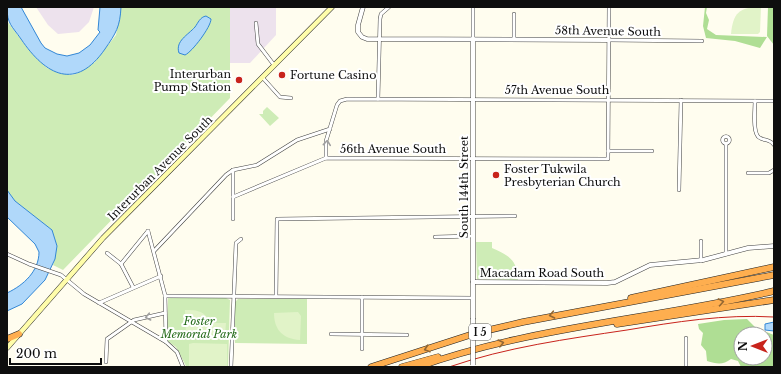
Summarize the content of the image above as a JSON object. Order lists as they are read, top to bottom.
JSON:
{
  "streets": {
    "highway": ["I 5"],
    "main road": ["Interurban Avenue South"],
    "street": [
      "58th Avenue South",
      "57th Avenue South",
      "56th Avenue South",
      "South 144th Street",
      "Macadam Road South"
    ]
  },
  "crossings": [
    ["58th Avenue South", "South 144th Street"],
    ["57th Avenue South", "South 144th Street"],
    ["56th Avenue South", "South 144th Street"],
    ["South 144th Street", "Macadam Road South"]
  ],
  "parks": ["Foster Memorial Park"],
  "places": ["Fortune Casino", "Interurban Pump Station", "Foster Tukwila Presbyterian Church"],
  "scale_bar": "200 m",
  "north": "left"
}
